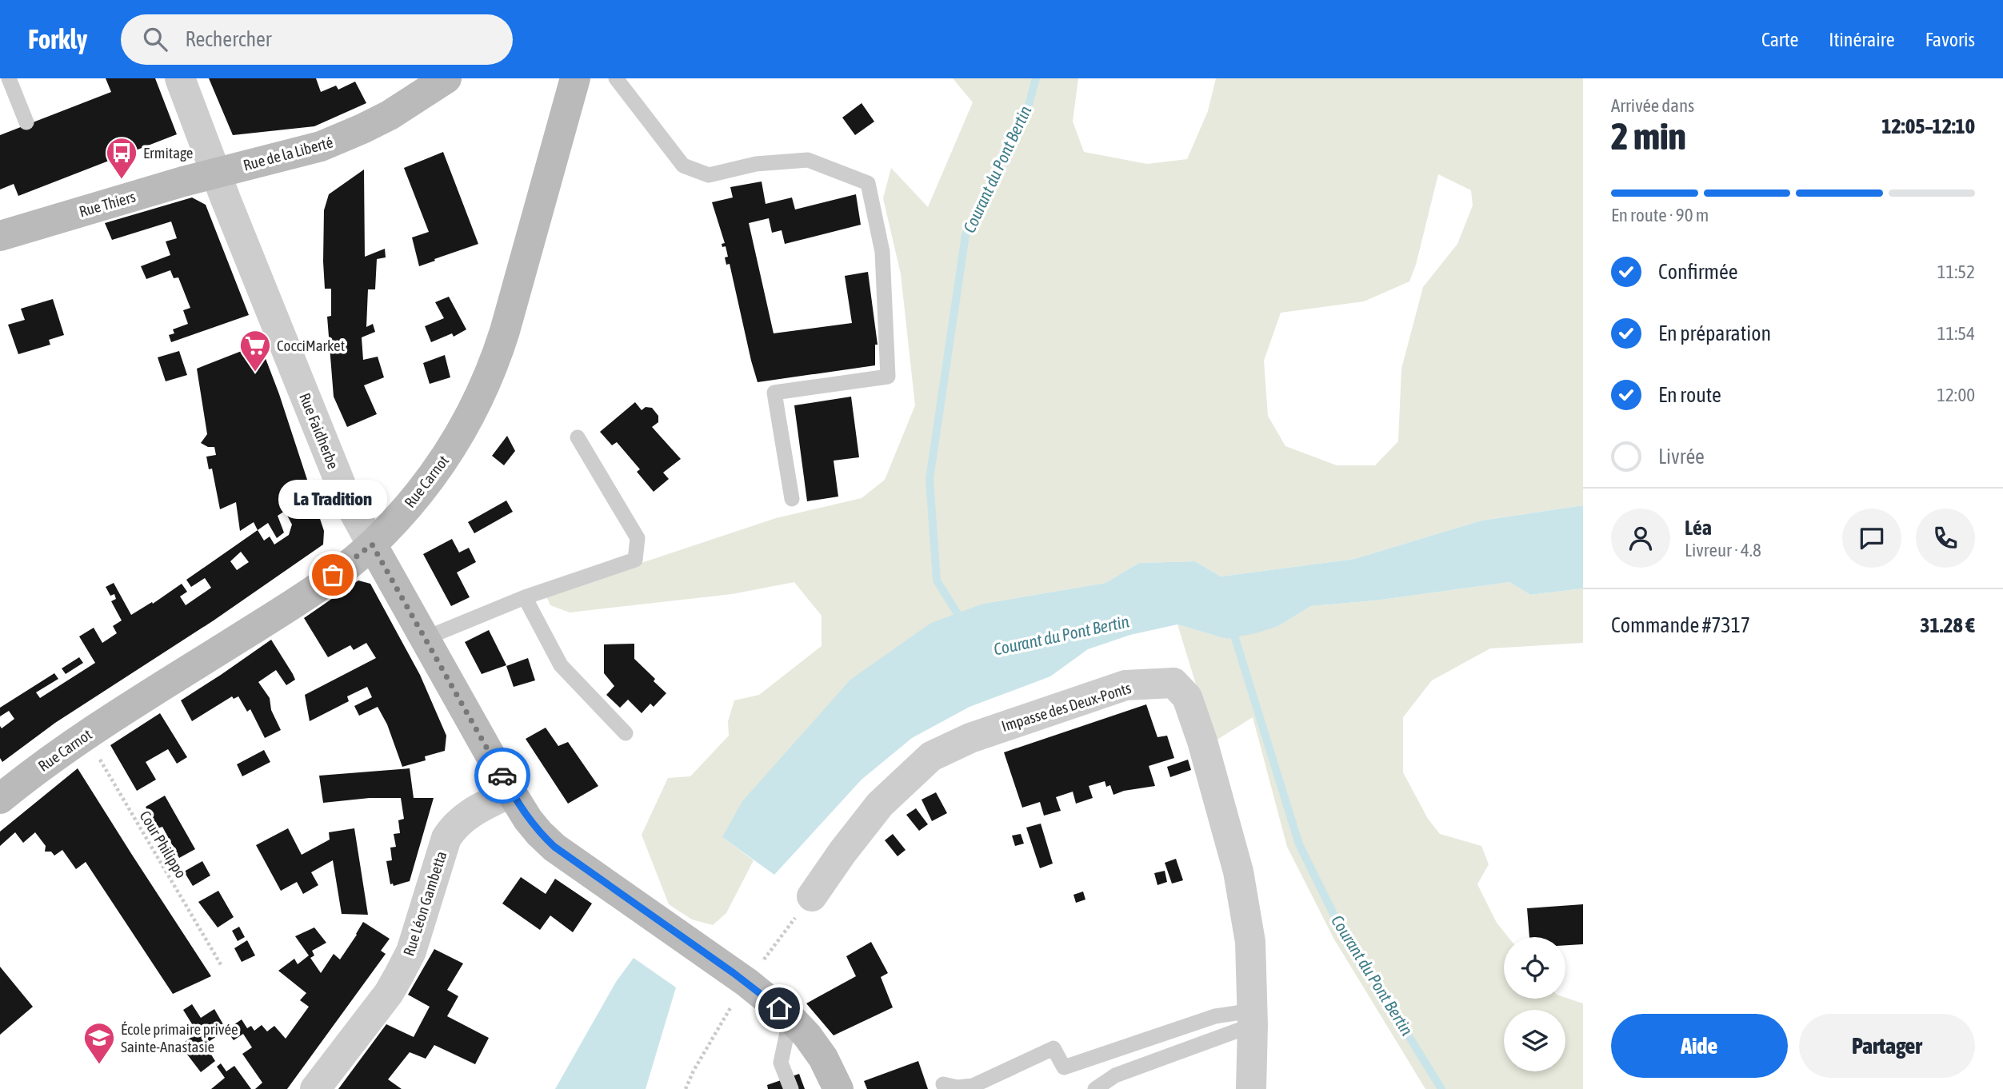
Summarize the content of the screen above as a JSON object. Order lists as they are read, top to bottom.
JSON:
{
  "streets": {
    "main road": [
      "Rue de la Liberté",
      "Rue Thiers",
      "Rue Faidherbe",
      "Rue Carnot"
    ],
    "street": ["Impasse des Deux-Ponts", "Rue Léon Gambetta"],
    "path": ["Cour Philippo"]
  },
  "crossings": [
    ["Rue de la Liberté", "Rue Thiers"],
    ["Rue de la Liberté", "Rue Faidherbe"],
    ["Rue Thiers", "Rue Faidherbe"],
    ["Rue Faidherbe", "Rue Carnot"],
    ["Rue Faidherbe", "Rue Léon Gambetta"],
    ["Rue Carnot", "Cour Philippo"]
  ],
  "water": ["Courant du Pont Bertin"],
  "places": {
    "bus stop": ["Ermitage"],
    "supermarket": ["CocciMarket"],
    "other": ["La Tradition"],
    "school or university": ["École primaire privée Sainte-Anastasie"]
  },
  "page": {
    "header": "Forkly",
    "search": "Rechercher",
    "nav": ["Carte", "Itinéraire", "Favoris"],
    "heading": ["2 min", "Arrivée dans", "12:05–12:10"],
    "panel": [
      "Léa",
      "Livreur · 4.8",
      "Commande #7317",
      "31.28 €"
    ],
    "bar": "En route · 90 m",
    "list": [
      ["Confirmée", "11:52"],
      ["En préparation", "11:54"],
      ["En route", "12:00"],
      "Livrée"
    ],
    "bubble": "La Tradition",
    "buttons": ["Aide", "Partager"]
  }
}
